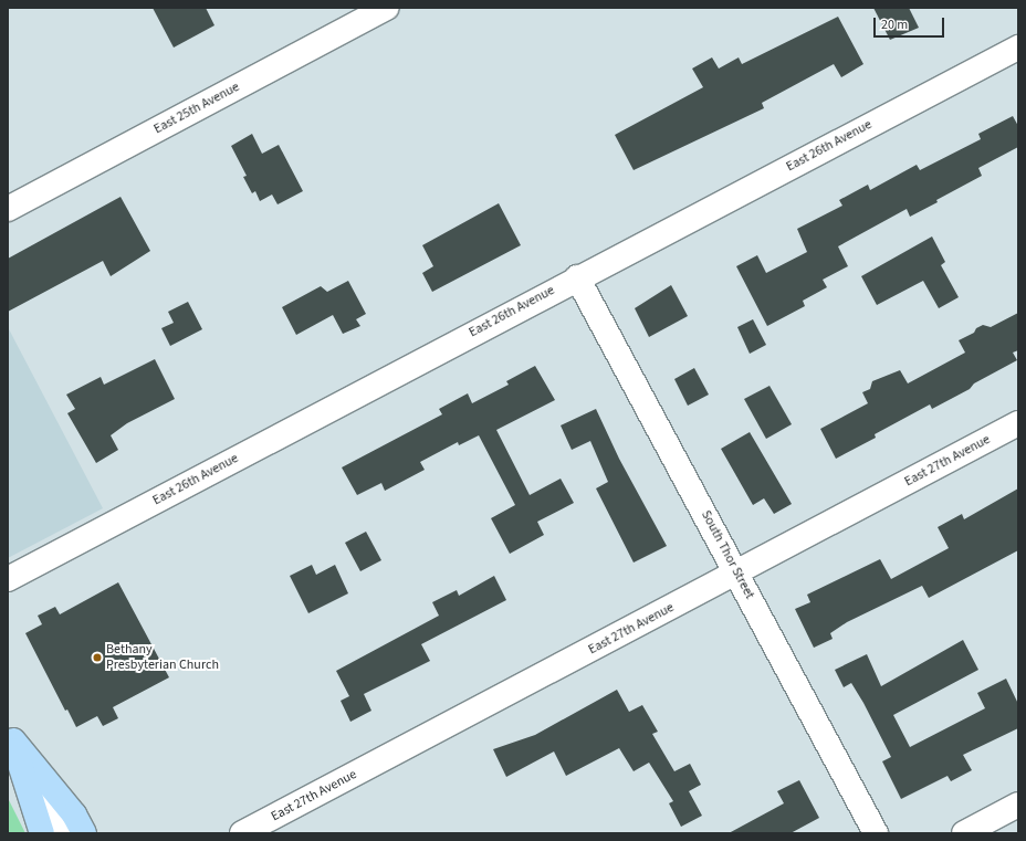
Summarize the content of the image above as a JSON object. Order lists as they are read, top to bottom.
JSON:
{
  "streets": {
    "street": [
      "East 25th Avenue",
      "East 26th Avenue",
      "East 27th Avenue",
      "South Thor Street"
    ]
  },
  "crossings": [
    ["East 26th Avenue", "South Thor Street"],
    ["East 27th Avenue", "South Thor Street"]
  ],
  "places": ["Bethany Presbyterian Church"],
  "scale_bar": "20 m"
}
